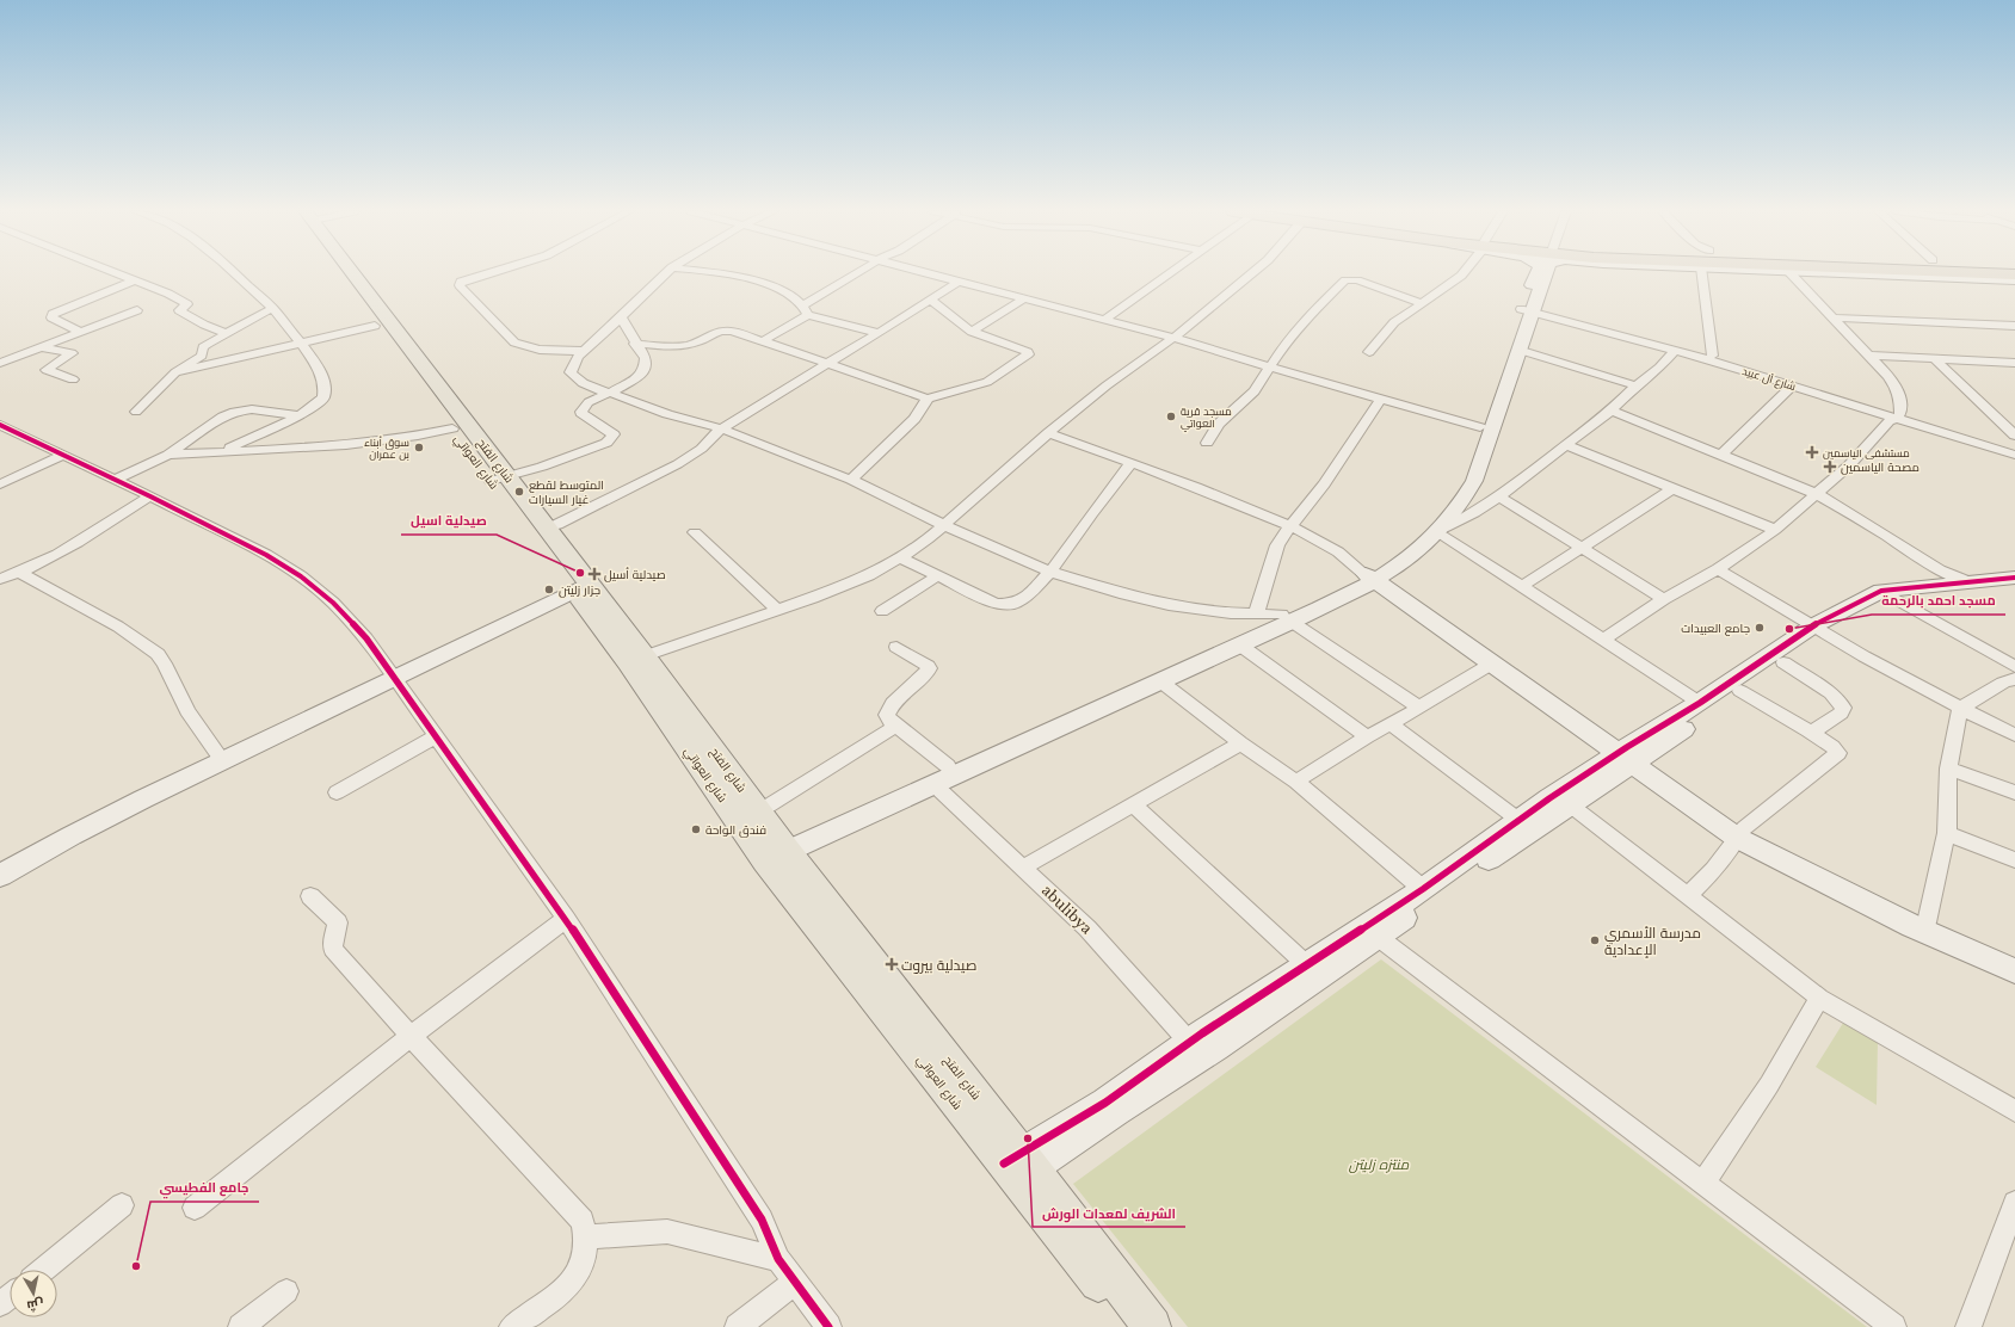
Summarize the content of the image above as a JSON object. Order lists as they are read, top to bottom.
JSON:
{
  "streets": {
    "main road": ["شارع الفتح", "شارع العواتي"],
    "street": ["شارع آل عبيد", "abulibya"]
  },
  "crossings": [
    ["شارع الفتح", "شارع العواتي"]
  ],
  "parks": ["منتزه زليتن"],
  "places": {
    "other": [
      "مسجد قرية العواتي",
      "سوق أبناء بن عمران",
      "المتوسط لقطع غيار السيارات",
      "صيدلية اسيل",
      "جزار زليتن",
      "جامع العبيدات",
      "مسجد احمد بالرحمة",
      "فندق الواحة",
      "مدرسة الأسمري الإعدادية",
      "الشريف لمعدات الورش",
      "جامع الفطيسي"
    ],
    "health": [
      "مستشفى الياسمين",
      "مصحة الياسمين",
      "صيدلية أسيل",
      "صيدلية بيروت"
    ]
  },
  "north": "bottom"
}
